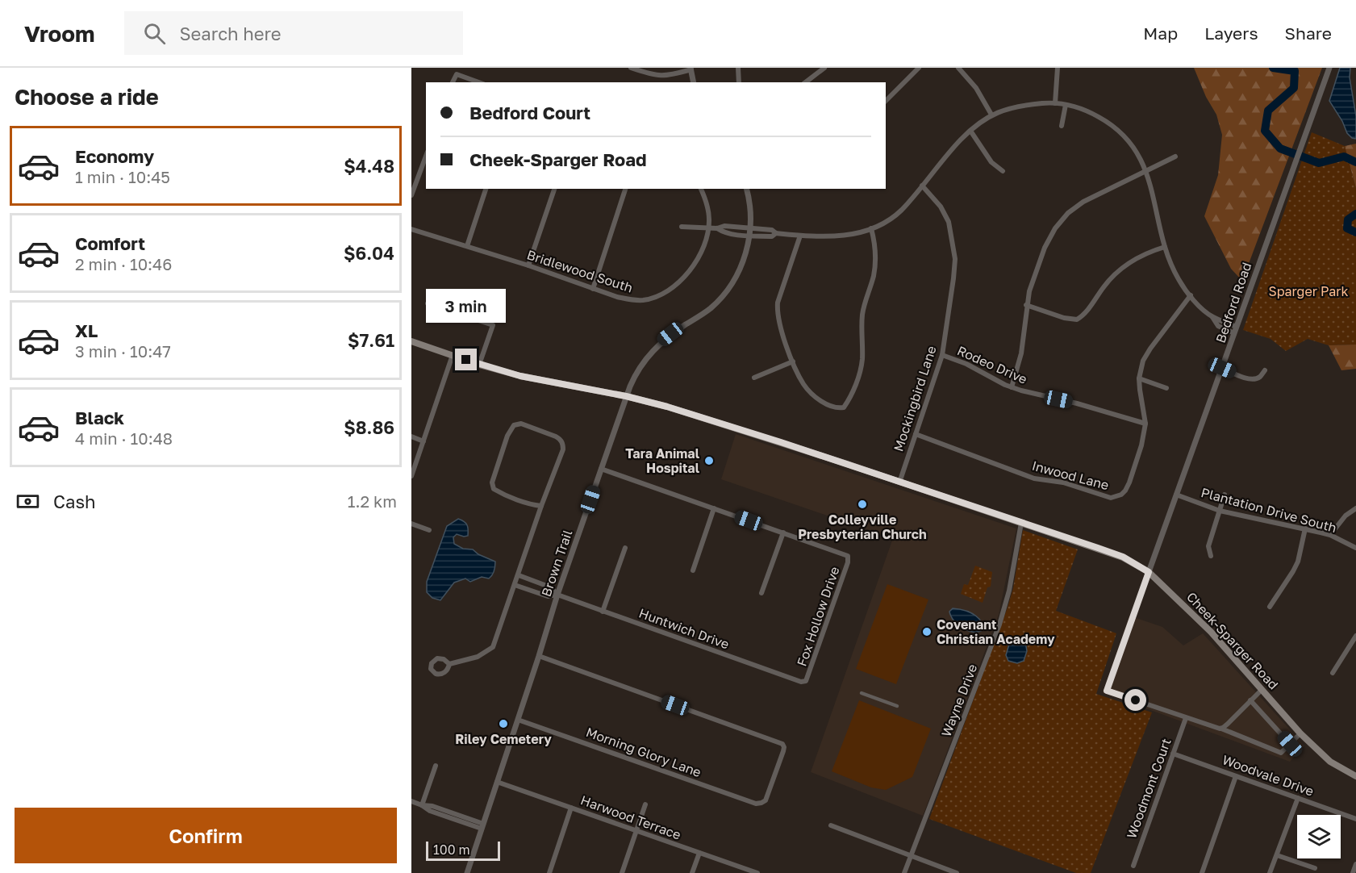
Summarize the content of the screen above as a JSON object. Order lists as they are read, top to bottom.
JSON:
{
  "streets": {
    "main road": ["Cheek-Sparger Road"],
    "street": [
      "Bridlewood South",
      "Bedford Road",
      "Rodeo Drive",
      "Mockingbird Lane",
      "Inwood Lane",
      "Plantation Drive South",
      "Brown Trail",
      "Fox Hollow Drive",
      "Huntwich Drive",
      "Wayne Drive",
      "Morning Glory Lane",
      "Woodvale Drive",
      "Woodmont Court",
      "Harwood Terrace"
    ]
  },
  "crossings": [
    ["Bedford Road", "Plantation Drive South"],
    ["Bedford Road", "Cheek-Sparger Road"],
    ["Rodeo Drive", "Mockingbird Lane"],
    ["Rodeo Drive", "Inwood Lane"],
    ["Mockingbird Lane", "Inwood Lane"],
    ["Mockingbird Lane", "Cheek-Sparger Road"],
    ["Brown Trail", "Huntwich Drive"],
    ["Brown Trail", "Cheek-Sparger Road"],
    ["Brown Trail", "Morning Glory Lane"],
    ["Brown Trail", "Harwood Terrace"],
    ["Fox Hollow Drive", "Huntwich Drive"],
    ["Cheek-Sparger Road", "Wayne Drive"],
    ["Woodvale Drive", "Woodmont Court"]
  ],
  "parks": ["Sparger Park"],
  "places": [
    "Tara Animal Hospital",
    "Colleyville Presbyterian Church",
    "Covenant Christian Academy",
    "Riley Cemetery"
  ],
  "scale_bar": "100 m",
  "page": {
    "header": "Vroom",
    "search": "Search here",
    "nav": ["Map", "Layers", "Share"],
    "heading": "Choose a ride",
    "banner": ["Bedford Court", "Cheek-Sparger Road"],
    "list": [
      {
        "name": "Economy",
        "note": "1 min · 10:45",
        "value": "$4.48"
      },
      {
        "name": "Comfort",
        "note": "2 min · 10:46",
        "value": "$6.04"
      },
      {
        "name": "XL",
        "note": "3 min · 10:47",
        "value": "$7.61"
      },
      {
        "name": "Black",
        "note": "4 min · 10:48",
        "value": "$8.86"
      }
    ],
    "bubble": "3 min",
    "pay": ["Cash", "1.2 km"],
    "buttons": "Confirm",
    "scale": "100 m"
  }
}
